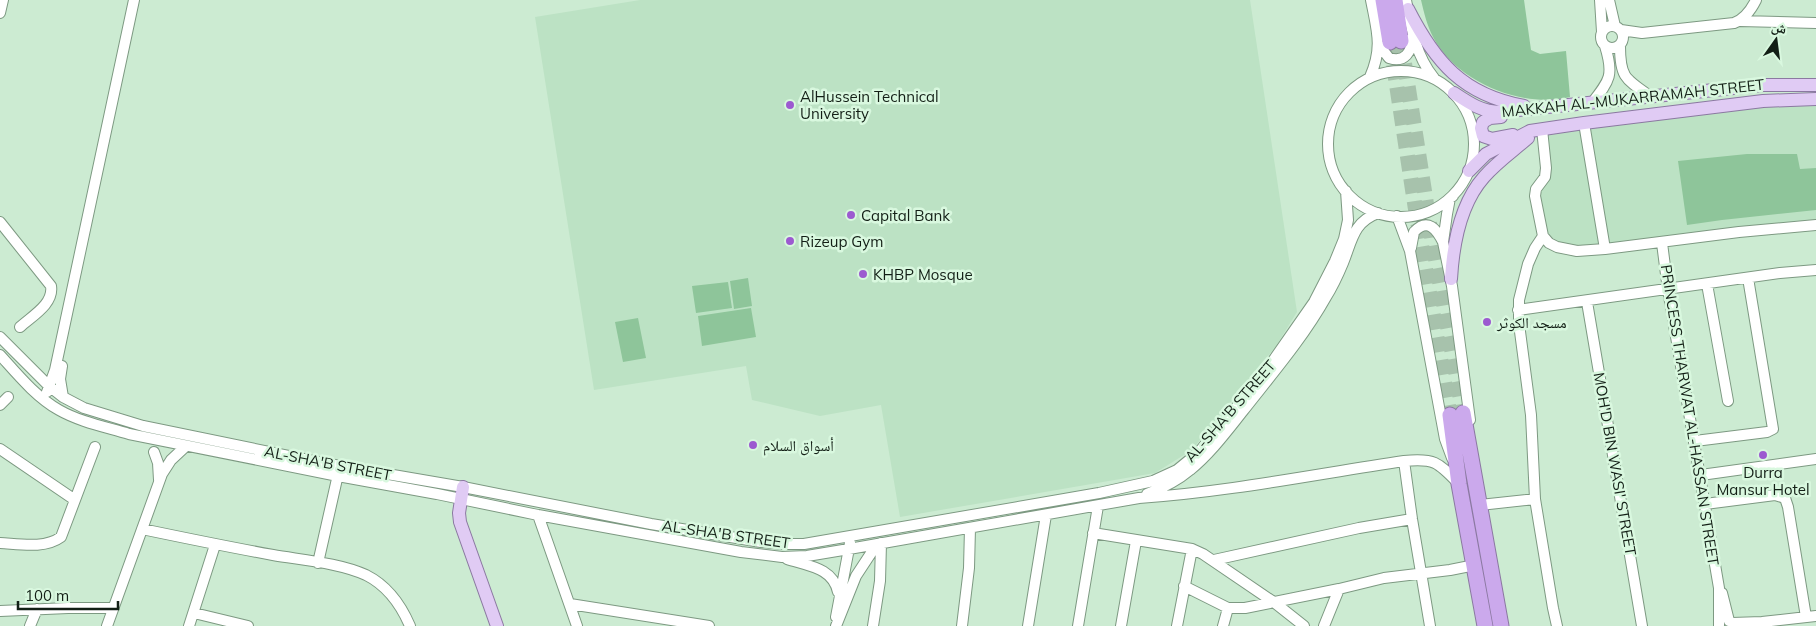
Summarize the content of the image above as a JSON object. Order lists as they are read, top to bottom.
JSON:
{
  "streets": {
    "main road": ["MAKKAH AL-MUKARRAMAH STREET"],
    "street": ["AL-SHA'B STREET", "PRINCESS THARWAT AL-HASSAN STREET", "MOH'D BIN WASI' STREET"]
  },
  "places": [
    "AlHussein Technical University",
    "Capital Bank",
    "Rizeup Gym",
    "KHBP Mosque",
    "مسجد الكوثر",
    "أسواق السلام",
    "Durra Mansur Hotel"
  ],
  "scale_bar": "100 m",
  "north": "top"
}
